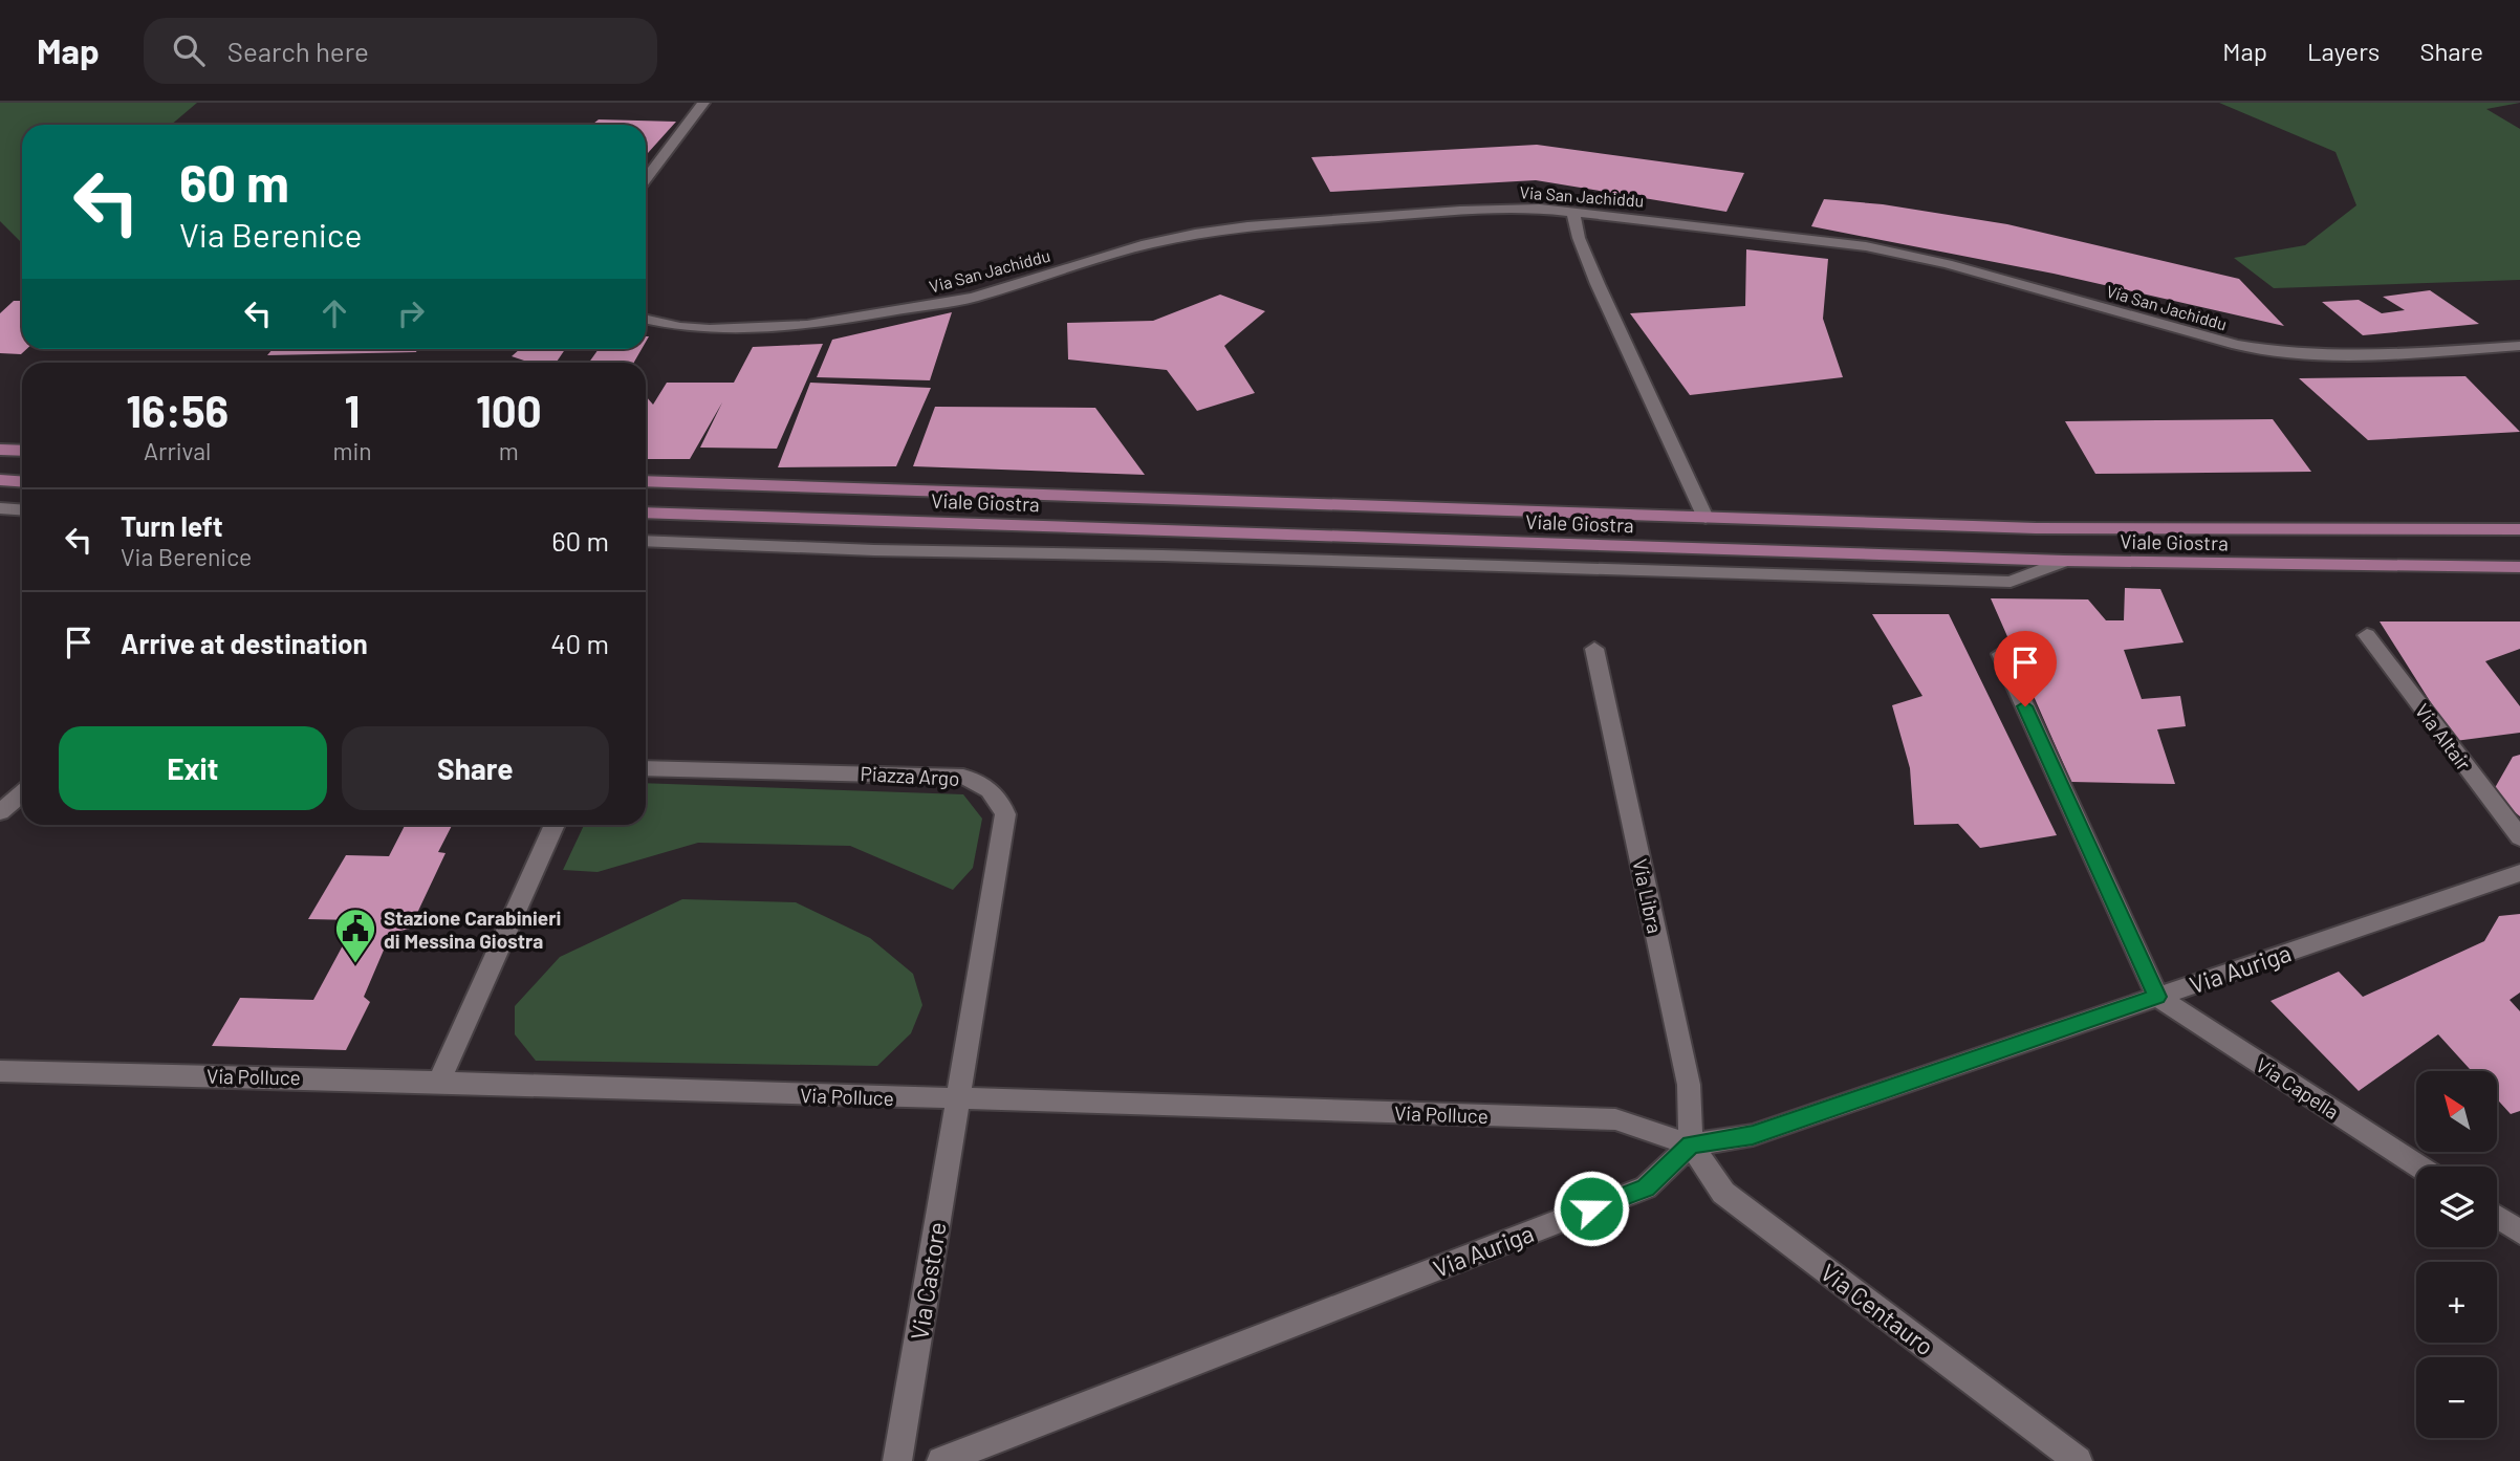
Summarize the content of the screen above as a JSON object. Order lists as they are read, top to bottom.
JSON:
{
  "streets": {
    "main road": ["Viale Giostra"],
    "street": [
      "Via San Jachiddu",
      "Via Altair",
      "Piazza Argo",
      "Via Libra",
      "Via Auriga",
      "Via Polluce",
      "Via Capella",
      "Via Castore",
      "Via Centauro"
    ]
  },
  "crossings": [
    ["Piazza Argo", "Via Polluce"],
    ["Piazza Argo", "Via Castore"],
    ["Via Libra", "Via Auriga"],
    ["Via Libra", "Via Polluce"],
    ["Via Libra", "Via Centauro"],
    ["Via Auriga", "Via Polluce"],
    ["Via Auriga", "Via Capella"],
    ["Via Auriga", "Via Centauro"],
    ["Via Polluce", "Via Castore"],
    ["Via Polluce", "Via Centauro"]
  ],
  "places": {
    "public building": ["Stazione Carabinieri di Messina Giostra"]
  },
  "north": "top left",
  "page": {
    "header": "Map",
    "search": "Search here",
    "nav": ["Map", "Layers", "Share"],
    "turn": ["60 m", "Via Berenice"],
    "eta": [
      "16:56",
      "Arrival",
      "1",
      "min",
      "100",
      "m"
    ],
    "list": [
      {
        "name": "Turn left",
        "note": "Via Berenice",
        "value": "60 m"
      },
      {
        "name": "Arrive at destination",
        "value": "40 m"
      }
    ],
    "buttons": ["Exit", "Share"],
    "map_buttons": ["+", "−"]
  }
}
